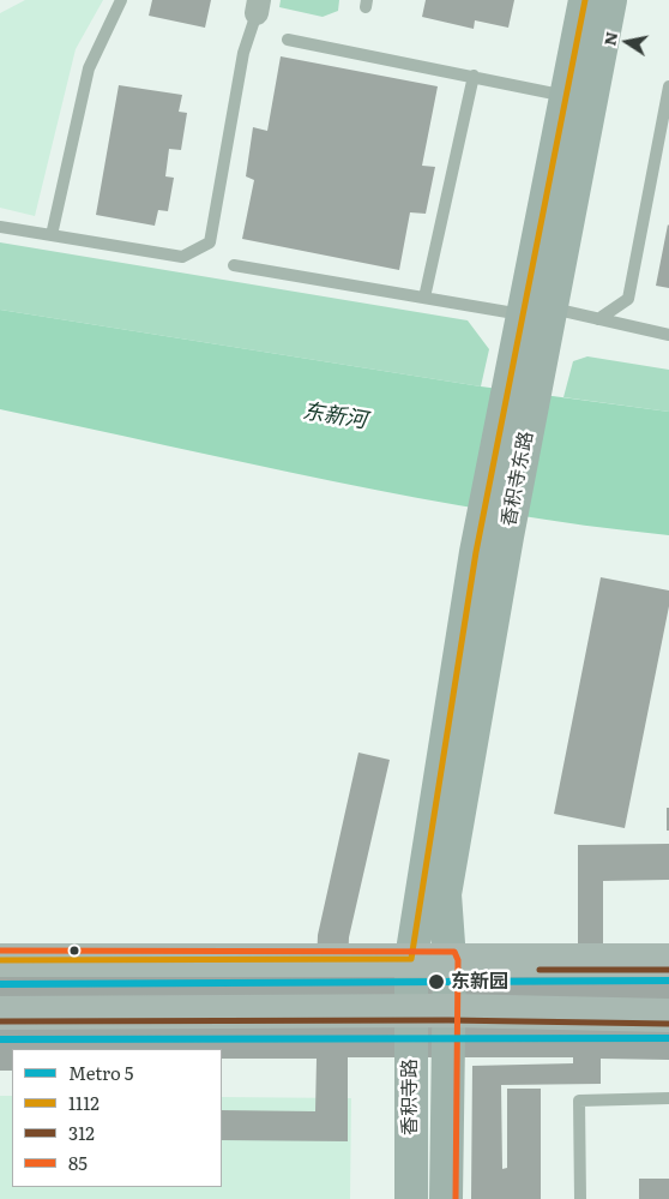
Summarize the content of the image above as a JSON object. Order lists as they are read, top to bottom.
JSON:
{
  "streets": {
    "main road": ["香积寺东路", "香积寺路"]
  },
  "crossings": [
    ["香积寺东路", "香积寺路"]
  ],
  "water": ["东新河"],
  "places": ["东新园"],
  "lines": [
    "transit line 1112",
    "transit line 85",
    "transit line 312",
    "metro line 5"
  ],
  "legend": [
    "Metro 5",
    "1112",
    "312",
    "85"
  ],
  "north": "left"
}
